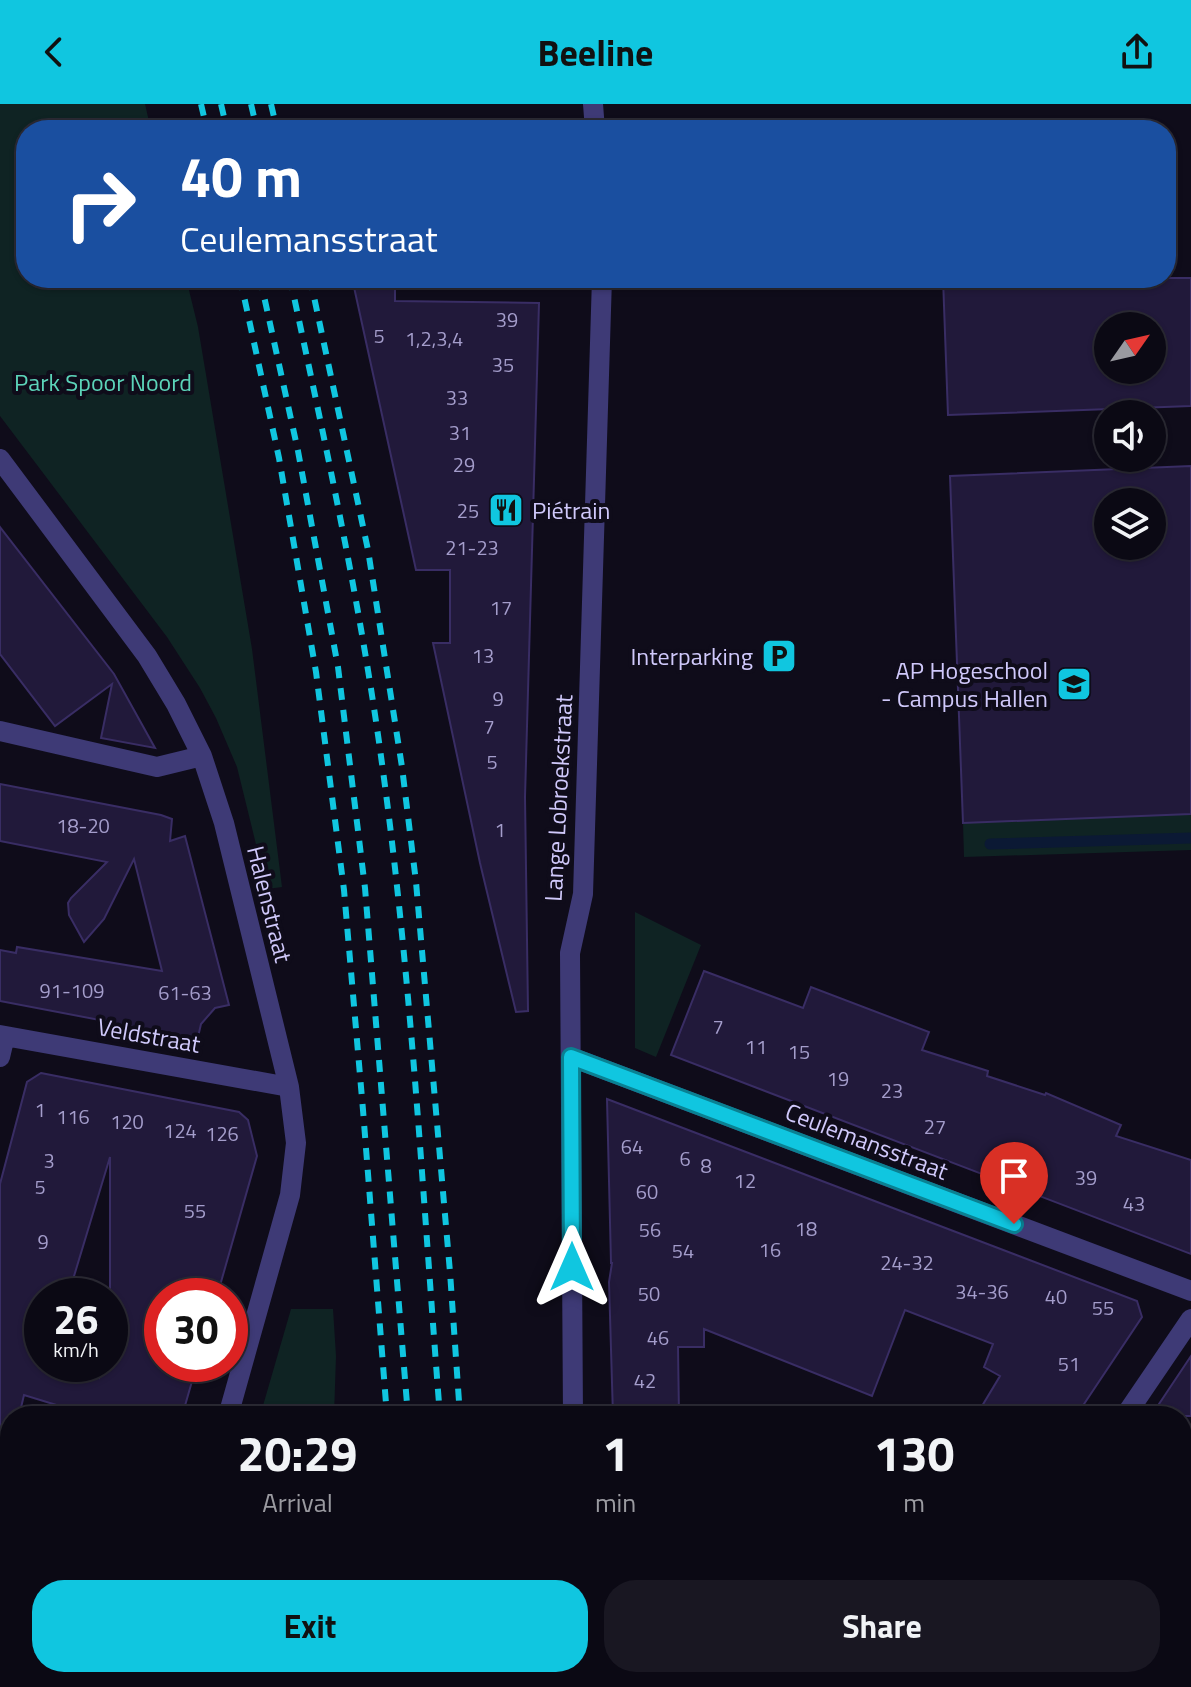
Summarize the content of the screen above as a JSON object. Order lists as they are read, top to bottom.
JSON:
{
  "streets": {
    "street": [
      "Lange Lobroekstraat",
      "Halenstraat",
      "Veldstraat",
      "Ceulemansstraat"
    ]
  },
  "crossings": [
    ["Lange Lobroekstraat", "Ceulemansstraat"],
    ["Halenstraat", "Veldstraat"]
  ],
  "parks": ["Park Spoor Noord"],
  "places": {
    "restaurant": ["Piétrain"],
    "parking": ["Interparking"],
    "school or university": ["AP Hogeschool - Campus Hallen"]
  },
  "house_numbers": [
    "39",
    "5",
    "1,2,3,4",
    "35",
    "33",
    "31",
    "29",
    "25",
    "21-23",
    "17",
    "13",
    "9",
    "7",
    "5",
    "18-20",
    "1",
    "91-109",
    "61-63",
    "7",
    "11",
    "15",
    "19",
    "23",
    "1",
    "116",
    "120",
    "27",
    "124",
    "126",
    "64",
    "6",
    "3",
    "8",
    "39",
    "12",
    "5",
    "60",
    "43",
    "55",
    "18",
    "56",
    "9",
    "16",
    "54",
    "24-32",
    "34-36",
    "50",
    "40",
    "55",
    "46",
    "51",
    "42"
  ],
  "north": "top right",
  "page": {
    "header": "Beeline",
    "turn": ["40 m", "Ceulemansstraat"],
    "speed": "26 km/h",
    "limit": "30",
    "eta": [
      "20:29",
      "Arrival",
      "1",
      "min",
      "130",
      "m"
    ],
    "buttons": ["Exit", "Share"]
  }
}
